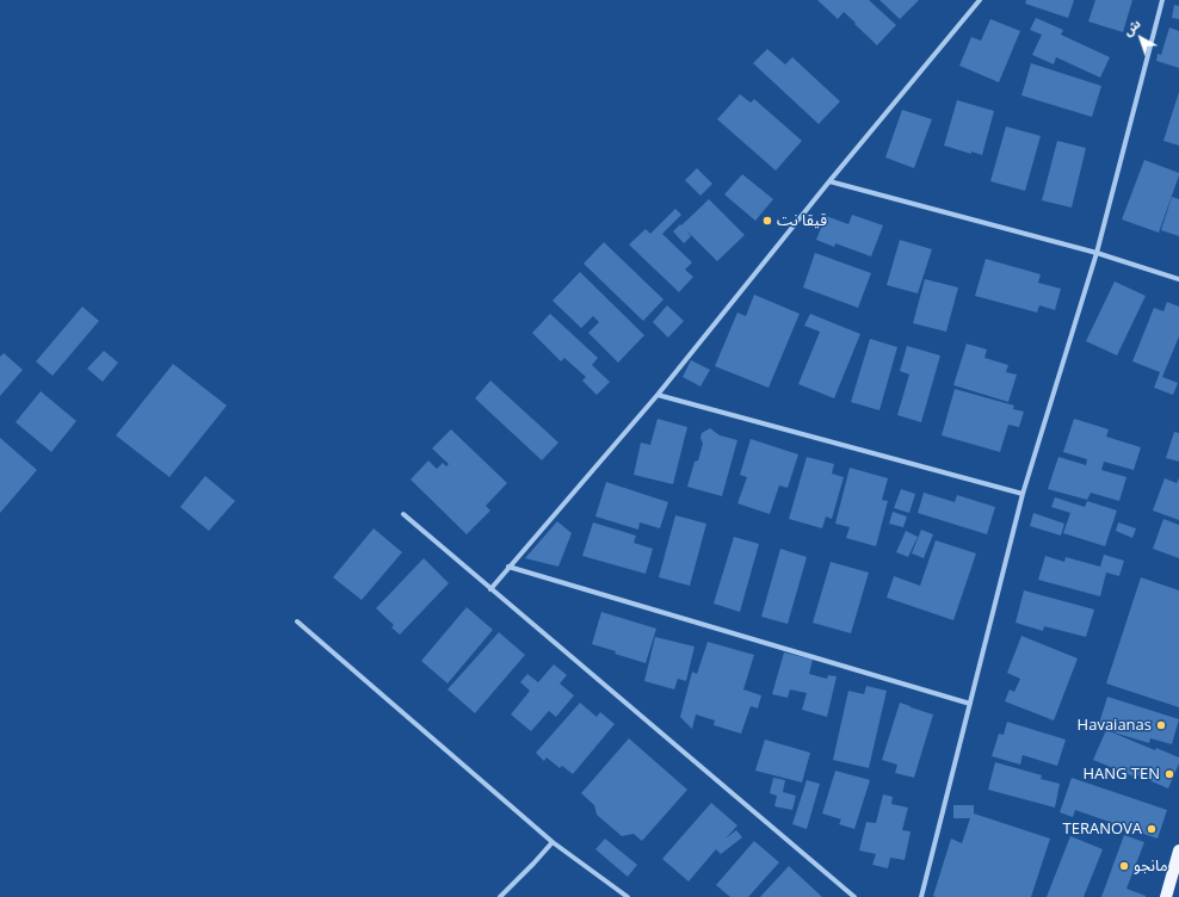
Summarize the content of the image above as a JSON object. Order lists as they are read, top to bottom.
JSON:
{
  "places": [
    "قيقا نت",
    "Havaianas",
    "HANG TEN",
    "TERANOVA",
    "مانجو"
  ],
  "north": "top left"
}
